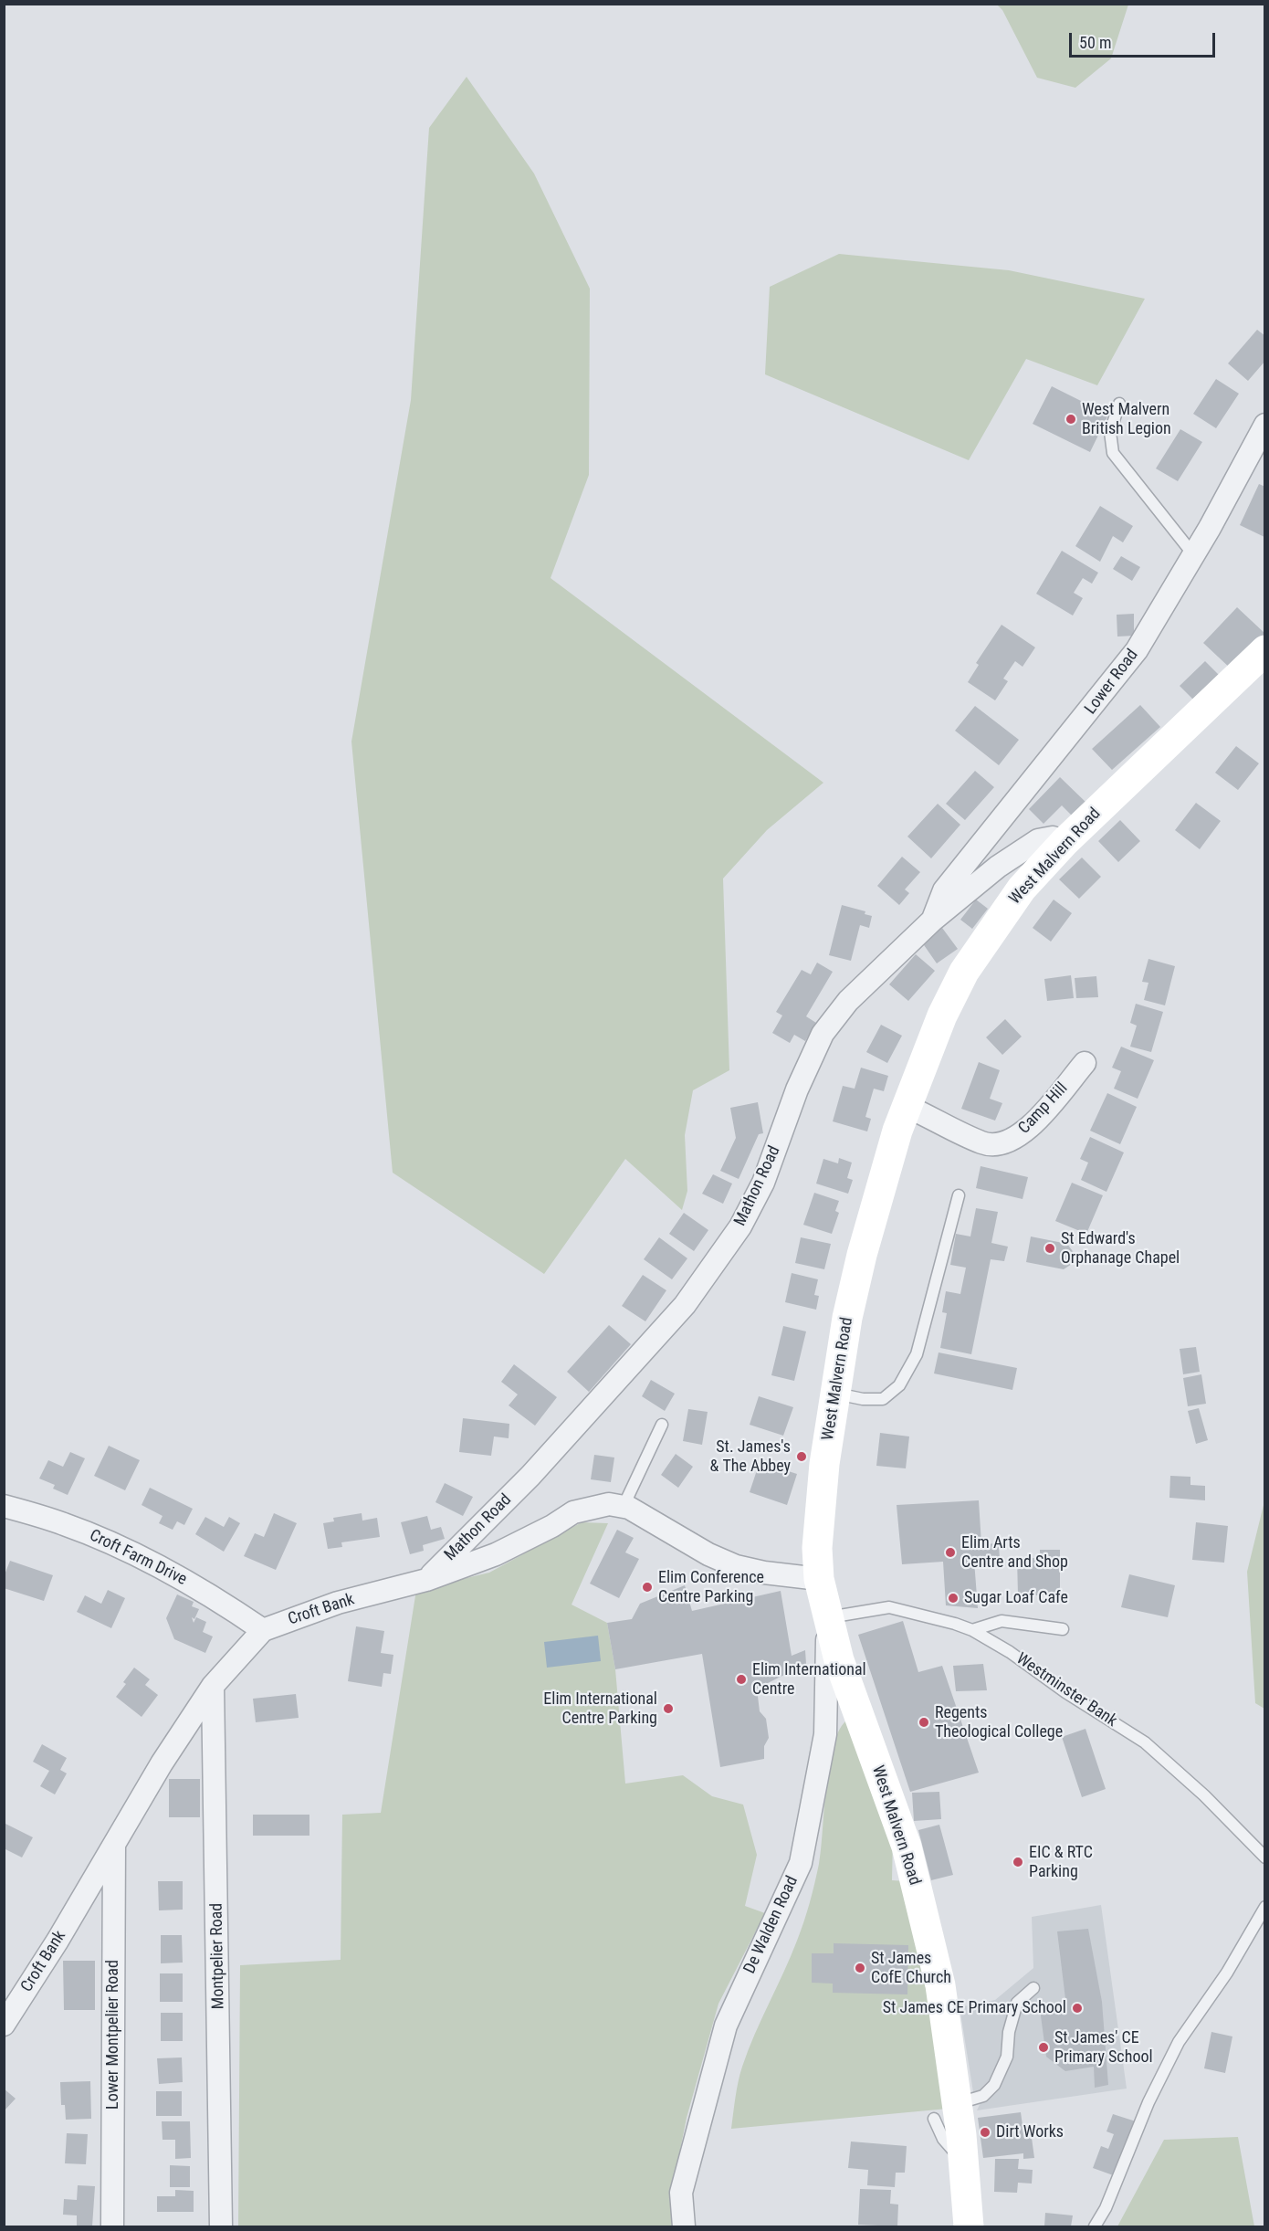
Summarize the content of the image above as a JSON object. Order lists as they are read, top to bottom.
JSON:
{
  "streets": {
    "main road": ["West Malvern Road"],
    "street": [
      "Lower Road",
      "Camp Hill",
      "Mathon Road",
      "Croft Farm Drive",
      "Croft Bank",
      "De Walden Road",
      "Montpelier Road",
      "Lower Montpelier Road"
    ],
    "lane": ["Westminster Bank"]
  },
  "crossings": [
    ["Lower Road", "Mathon Road"],
    ["West Malvern Road", "Camp Hill"],
    ["West Malvern Road", "Mathon Road"],
    ["West Malvern Road", "Croft Bank"],
    ["West Malvern Road", "Westminster Bank"],
    ["West Malvern Road", "De Walden Road"],
    ["Mathon Road", "Croft Bank"],
    ["Croft Farm Drive", "Croft Bank"],
    ["Croft Bank", "Montpelier Road"],
    ["Croft Bank", "Lower Montpelier Road"],
    ["Westminster Bank", "De Walden Road"]
  ],
  "places": [
    "West Malvern British Legion",
    "St Edward's Orphanage Chapel",
    "St. James's & The Abbey",
    "Elim Arts Centre and Shop",
    "Elim Conference Centre Parking",
    "Sugar Loaf Cafe",
    "Elim International Centre",
    "Elim International Centre Parking",
    "Regents Theological College",
    "EIC & RTC Parking",
    "St James CofE Church",
    "St James CE Primary School",
    "St James' CE Primary School",
    "Dirt Works"
  ],
  "scale_bar": "50 m"
}
